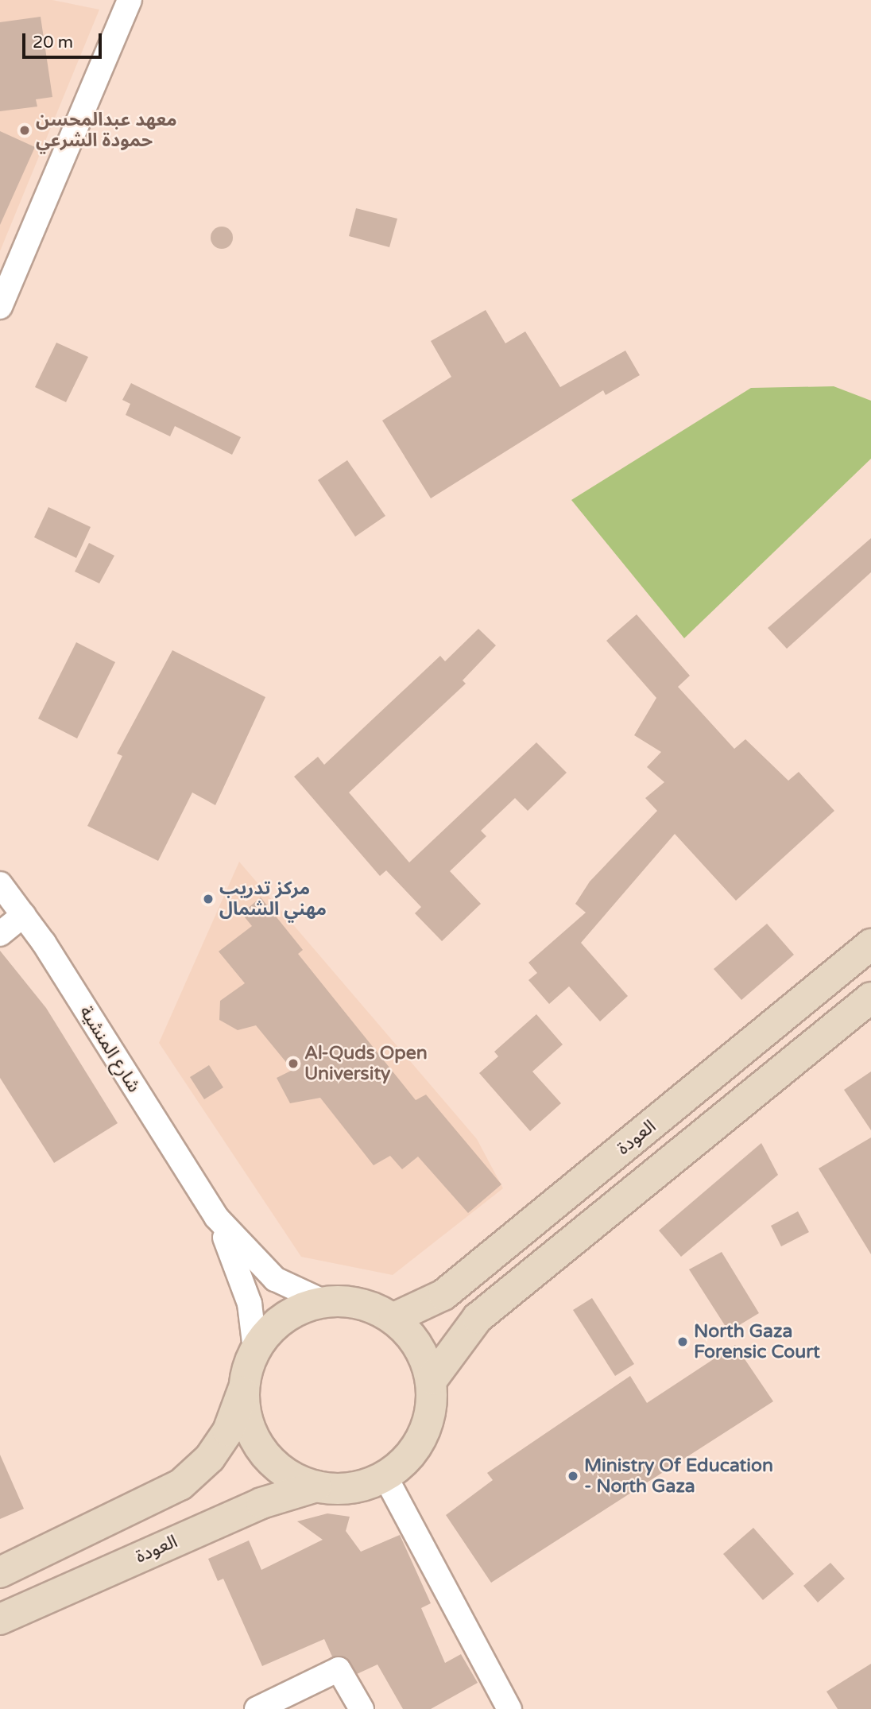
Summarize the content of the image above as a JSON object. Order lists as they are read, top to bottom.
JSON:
{
  "streets": {
    "main road": ["العودة"],
    "street": ["شارع المنشية"]
  },
  "crossings": [
    ["شارع المنشية", "العودة"]
  ],
  "places": [
    "معهد عبدالمحسن حمودة الشرعي",
    "مركز تدريب مهني الشمال",
    "Al-Quds Open University",
    "North Gaza Forensic Court",
    "Ministry Of Education - North Gaza"
  ],
  "scale_bar": "20 m"
}
